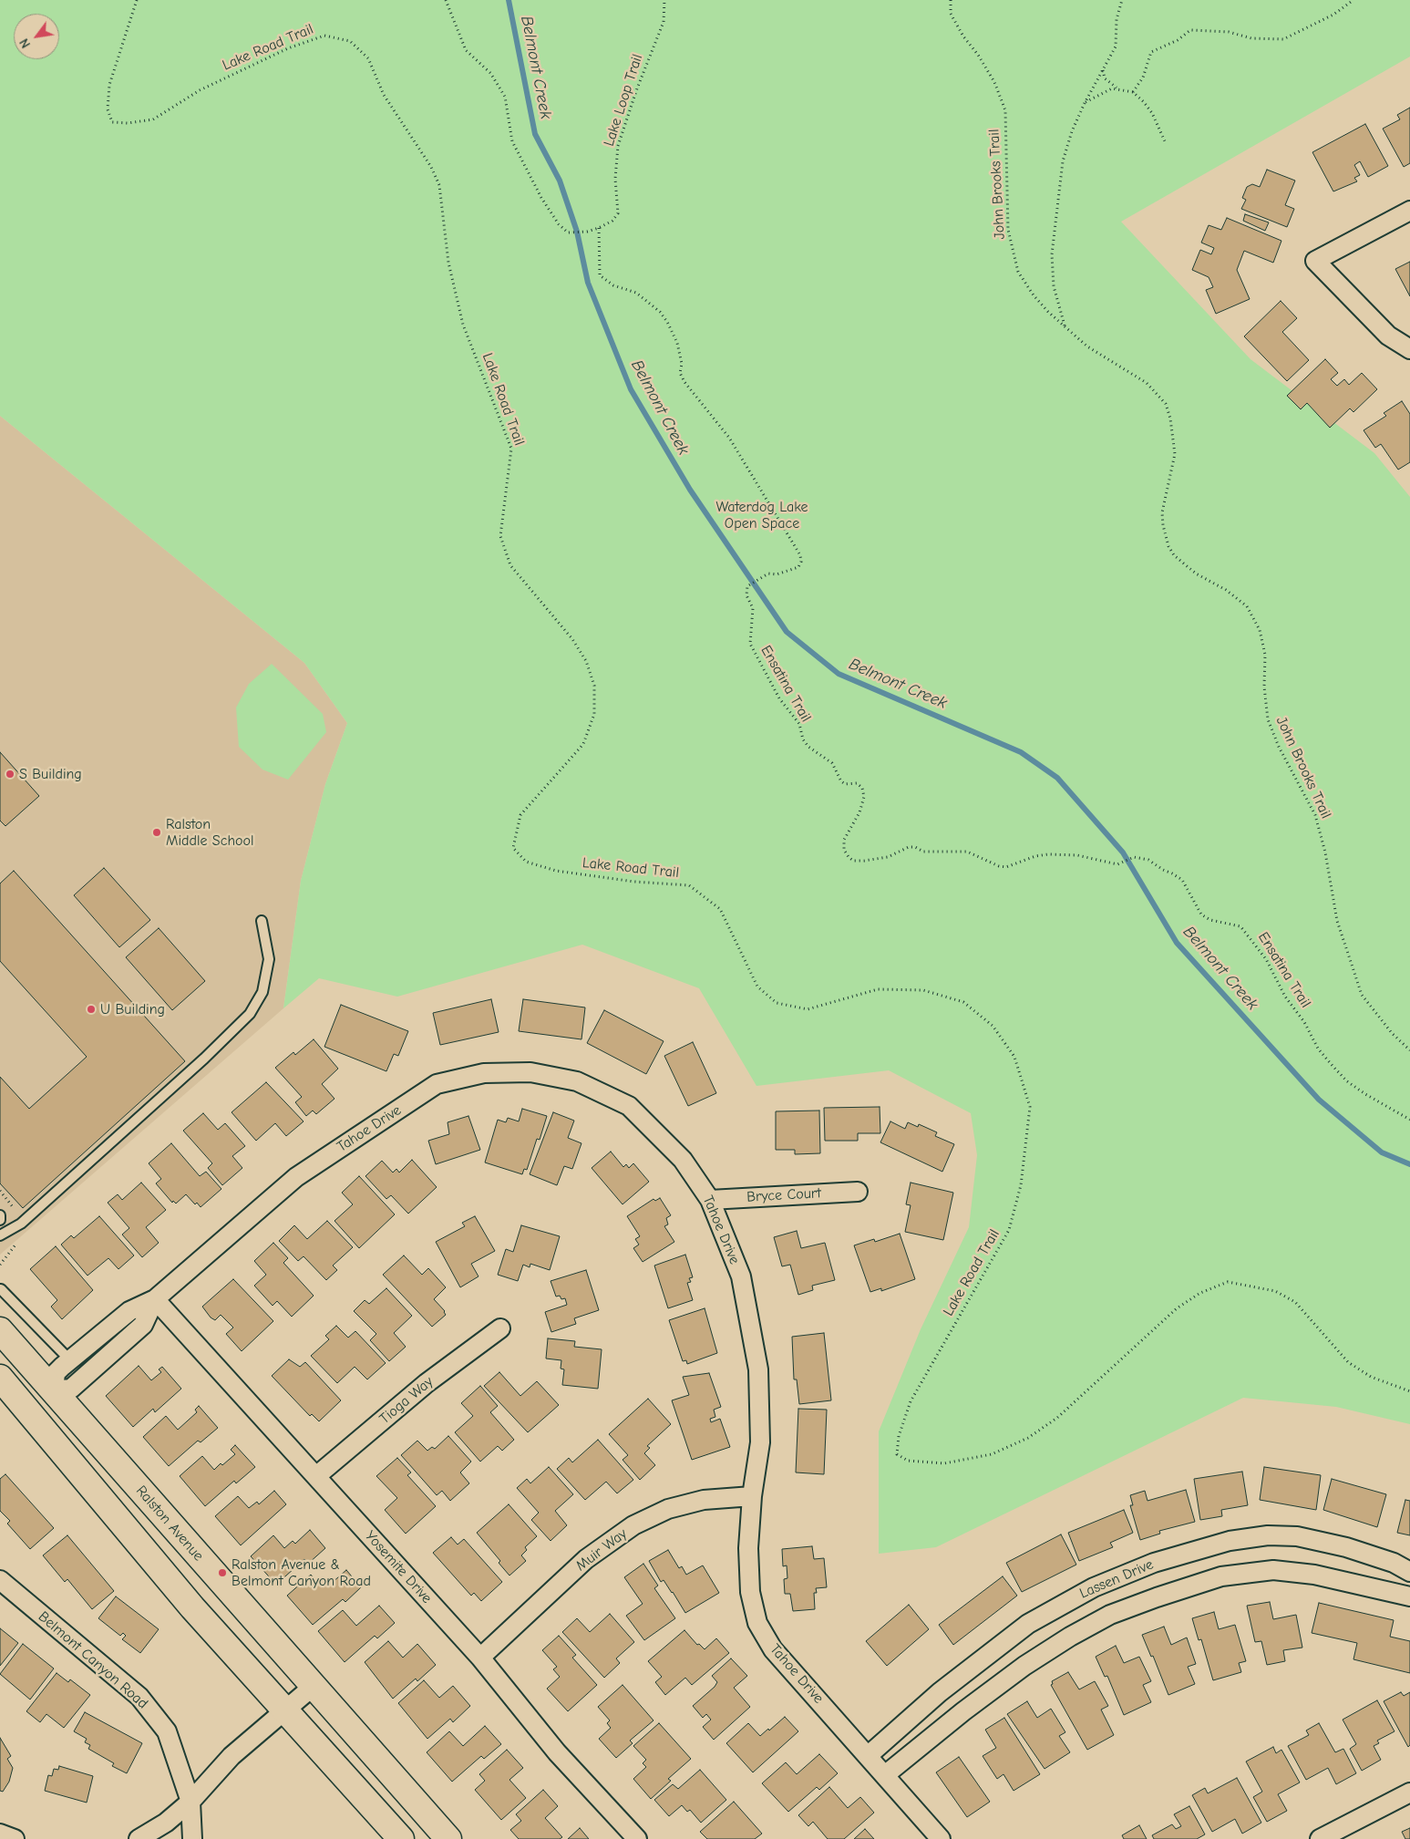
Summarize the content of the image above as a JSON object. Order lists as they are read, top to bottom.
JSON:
{
  "streets": {
    "main road": ["Ralston Avenue"],
    "street": [
      "Tahoe Drive",
      "Bryce Court",
      "Tioga Way",
      "Muir Way",
      "Yosemite Drive",
      "Lassen Drive",
      "Belmont Canyon Road"
    ],
    "path": [
      "Lake Road Trail",
      "Lake Loop Trail",
      "John Brooks Trail",
      "Ensatina Trail"
    ]
  },
  "crossings": [
    ["Lake Loop Trail", "Ensatina Trail"],
    ["Tahoe Drive", "Bryce Court"],
    ["Tahoe Drive", "Ralston Avenue"],
    ["Tahoe Drive", "Muir Way"],
    ["Tahoe Drive", "Yosemite Drive"],
    ["Tahoe Drive", "Lassen Drive"],
    ["Tioga Way", "Yosemite Drive"],
    ["Muir Way", "Yosemite Drive"]
  ],
  "water": ["Belmont Creek"],
  "parks": ["Waterdog Lake Open Space"],
  "places": [
    "S Building",
    "Ralston Middle School",
    "U Building",
    "Ralston Avenue & Belmont Canyon Road"
  ],
  "north": "bottom left"
}
